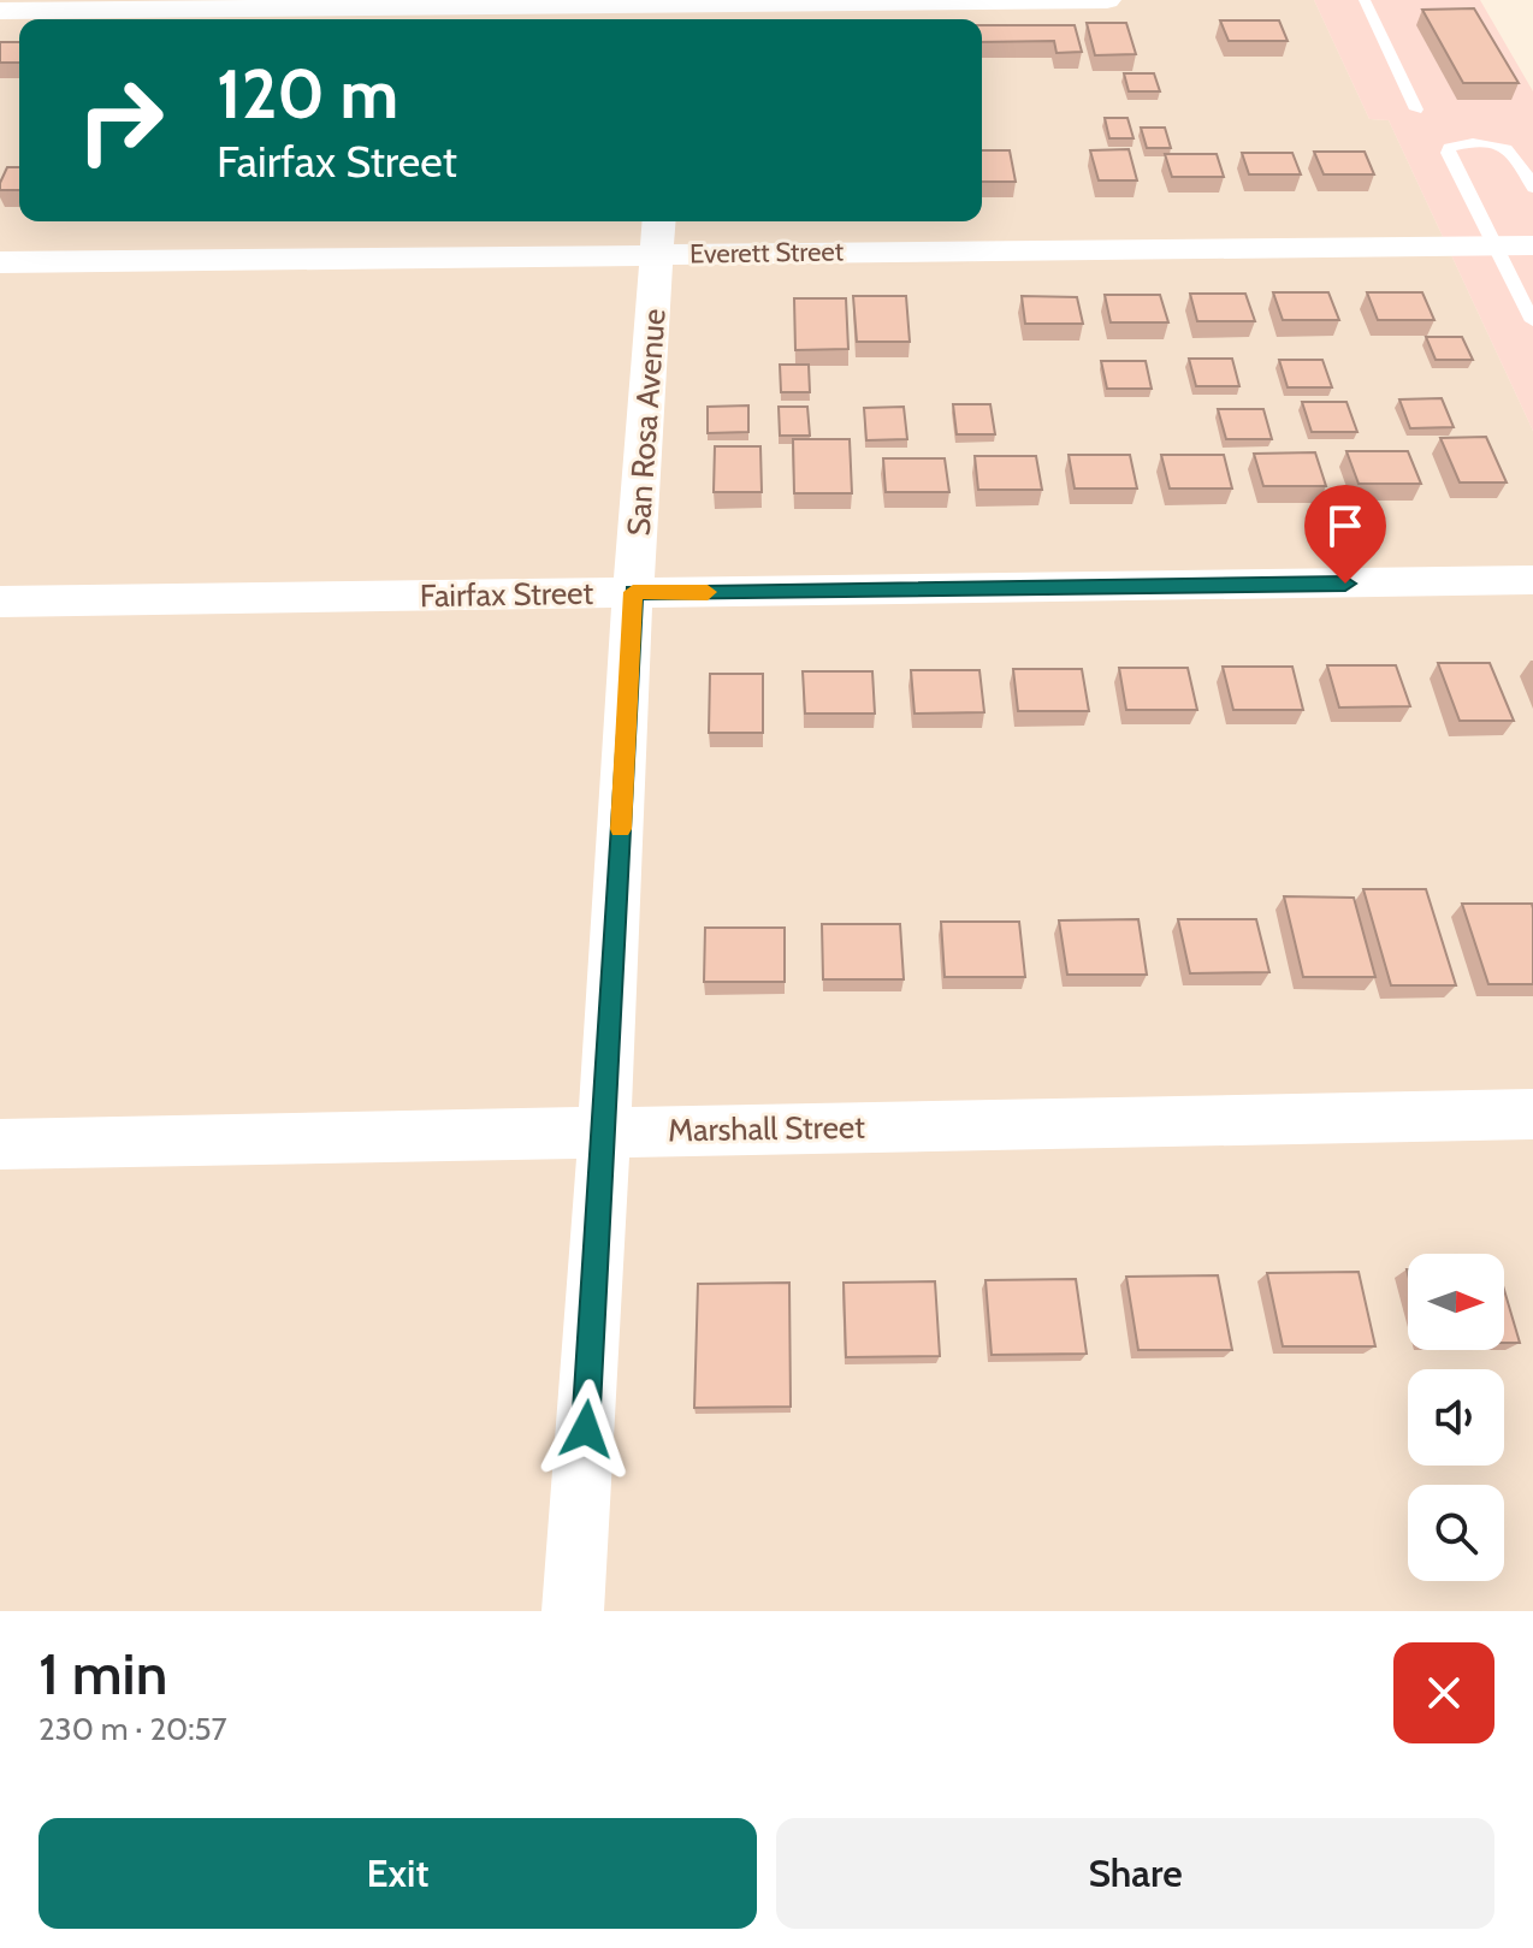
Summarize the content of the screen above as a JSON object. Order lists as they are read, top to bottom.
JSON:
{
  "streets": {
    "street": [
      "Everett Street",
      "San Rosa Avenue",
      "Fairfax Street",
      "Marshall Street"
    ]
  },
  "crossings": [
    ["Everett Street", "San Rosa Avenue"],
    ["San Rosa Avenue", "Fairfax Street"],
    ["San Rosa Avenue", "Marshall Street"]
  ],
  "north": "right",
  "page": {
    "turn": ["120 m", "Fairfax Street"],
    "heading": ["1 min", "230 m · 20:57"],
    "buttons": ["Exit", "Share"]
  }
}
